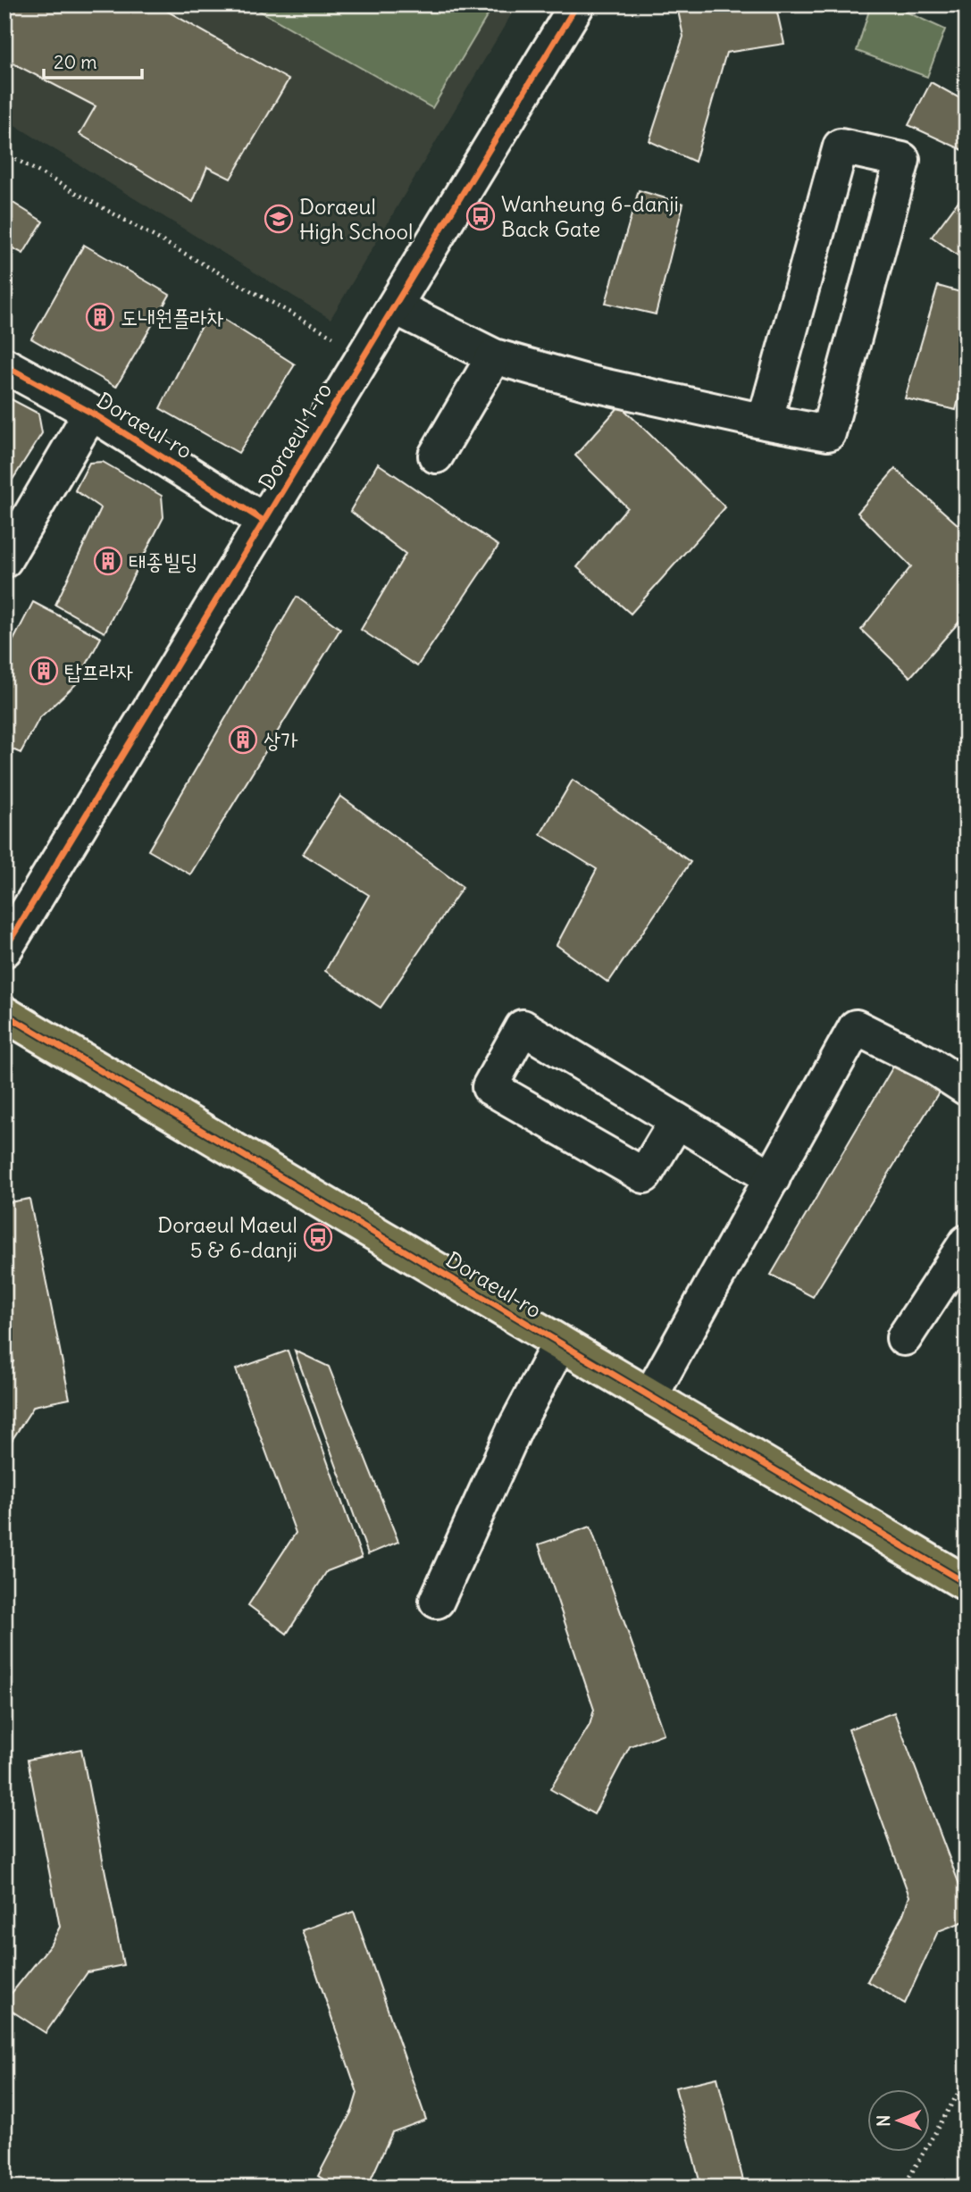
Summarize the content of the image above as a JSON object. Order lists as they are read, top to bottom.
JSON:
{
  "streets": {
    "main road": ["Doraeul-ro"],
    "street": ["Doraeul 1-ro"]
  },
  "crossings": [
    ["Doraeul-ro", "Doraeul 1-ro"]
  ],
  "places": {
    "bus stop": ["Wanheung 6-danji Back Gate", "Doraeul Maeul 5 & 6-danji"],
    "school or university": ["Doraeul High School"],
    "building": [
      "도내원플라자",
      "태종빌딩",
      "탑프라자",
      "상가"
    ]
  },
  "scale_bar": "20 m",
  "north": "left"
}
